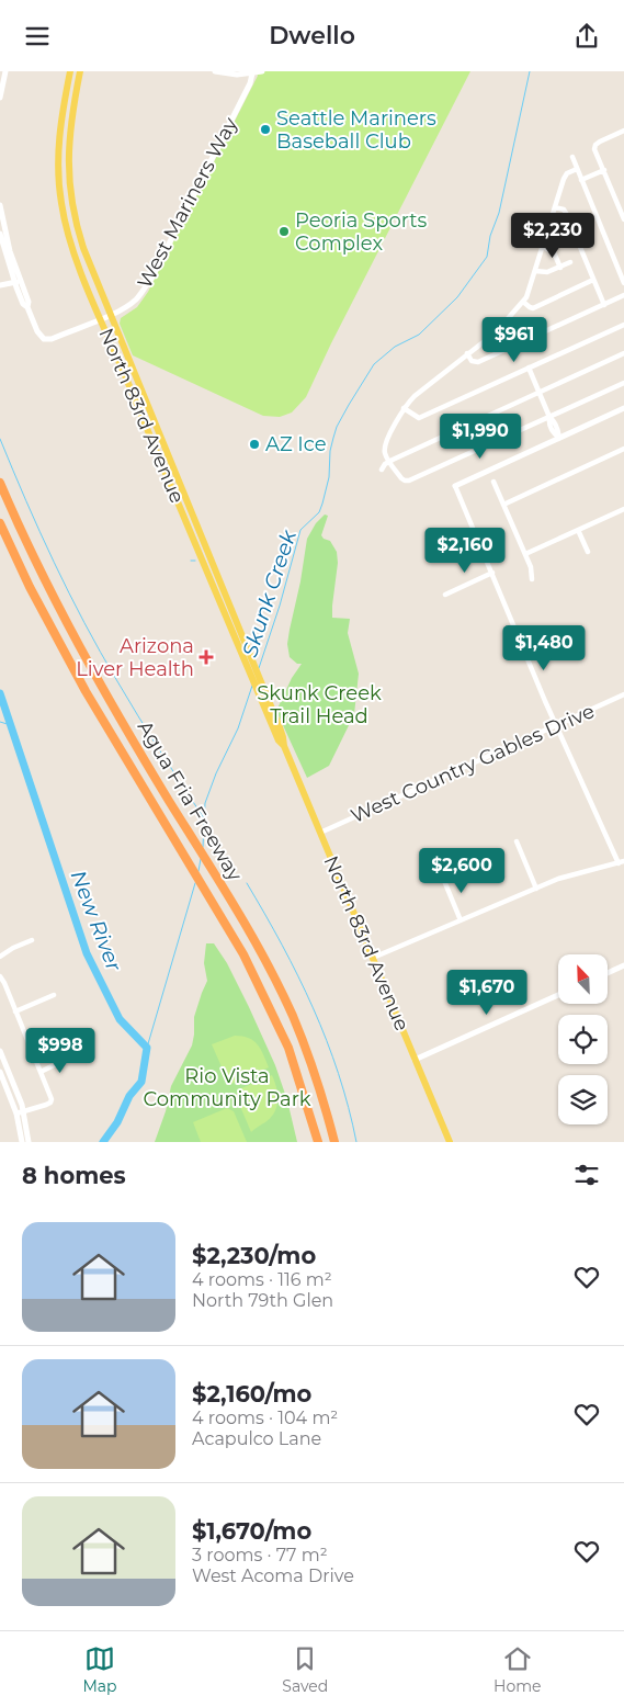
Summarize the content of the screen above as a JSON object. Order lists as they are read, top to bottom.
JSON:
{
  "streets": {
    "highway": ["Agua Fria Freeway"],
    "main road": ["North 83rd Avenue"],
    "street": ["West Mariners Way", "West Country Gables Drive"]
  },
  "crossings": [
    ["West Mariners Way", "North 83rd Avenue"],
    ["North 83rd Avenue", "West Country Gables Drive"]
  ],
  "water": ["Skunk Creek", "New River"],
  "parks": ["Skunk Creek Trail Head", "Rio Vista Community Park"],
  "places": {
    "other": ["Seattle Mariners Baseball Club", "Peoria Sports Complex", "AZ Ice"],
    "health": ["Arizona Liver Health"]
  },
  "north": "top left",
  "page": {
    "header": "Dwello",
    "price": [
      "$2,230",
      "$961",
      "$1,990",
      "$2,160",
      "$1,480",
      "$2,600",
      "$1,670",
      "$998"
    ],
    "heading": "8 homes",
    "list": [
      {
        "name": "$2,230/mo",
        "note": "4 rooms · 116 m² · North 79th Glen"
      },
      {
        "name": "$2,160/mo",
        "note": "4 rooms · 104 m² · Acapulco Lane"
      },
      {
        "name": "$1,670/mo",
        "note": "3 rooms · 77 m² · West Acoma Drive"
      }
    ],
    "tabs": ["Map", "Saved", "Home"]
  }
}
